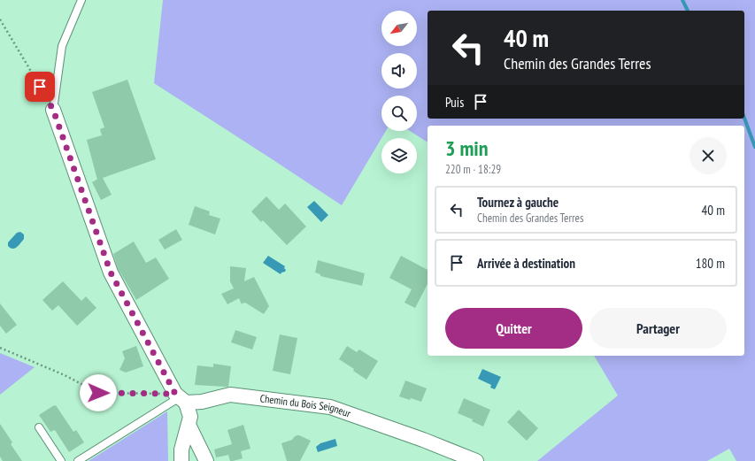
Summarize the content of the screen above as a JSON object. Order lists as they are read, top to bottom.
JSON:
{
  "streets": {
    "street": ["Chemin du Bois Seigneur"]
  },
  "north": "bottom left",
  "page": {
    "turn": ["40 m", "Chemin des Grandes Terres"],
    "then": "Puis",
    "heading": ["3 min", "220 m · 18:29"],
    "list": [
      {
        "name": "Tournez à gauche",
        "note": "Chemin des Grandes Terres",
        "value": "40 m"
      },
      {
        "name": "Arrivée à destination",
        "value": "180 m"
      }
    ],
    "buttons": ["Quitter", "Partager"]
  }
}
